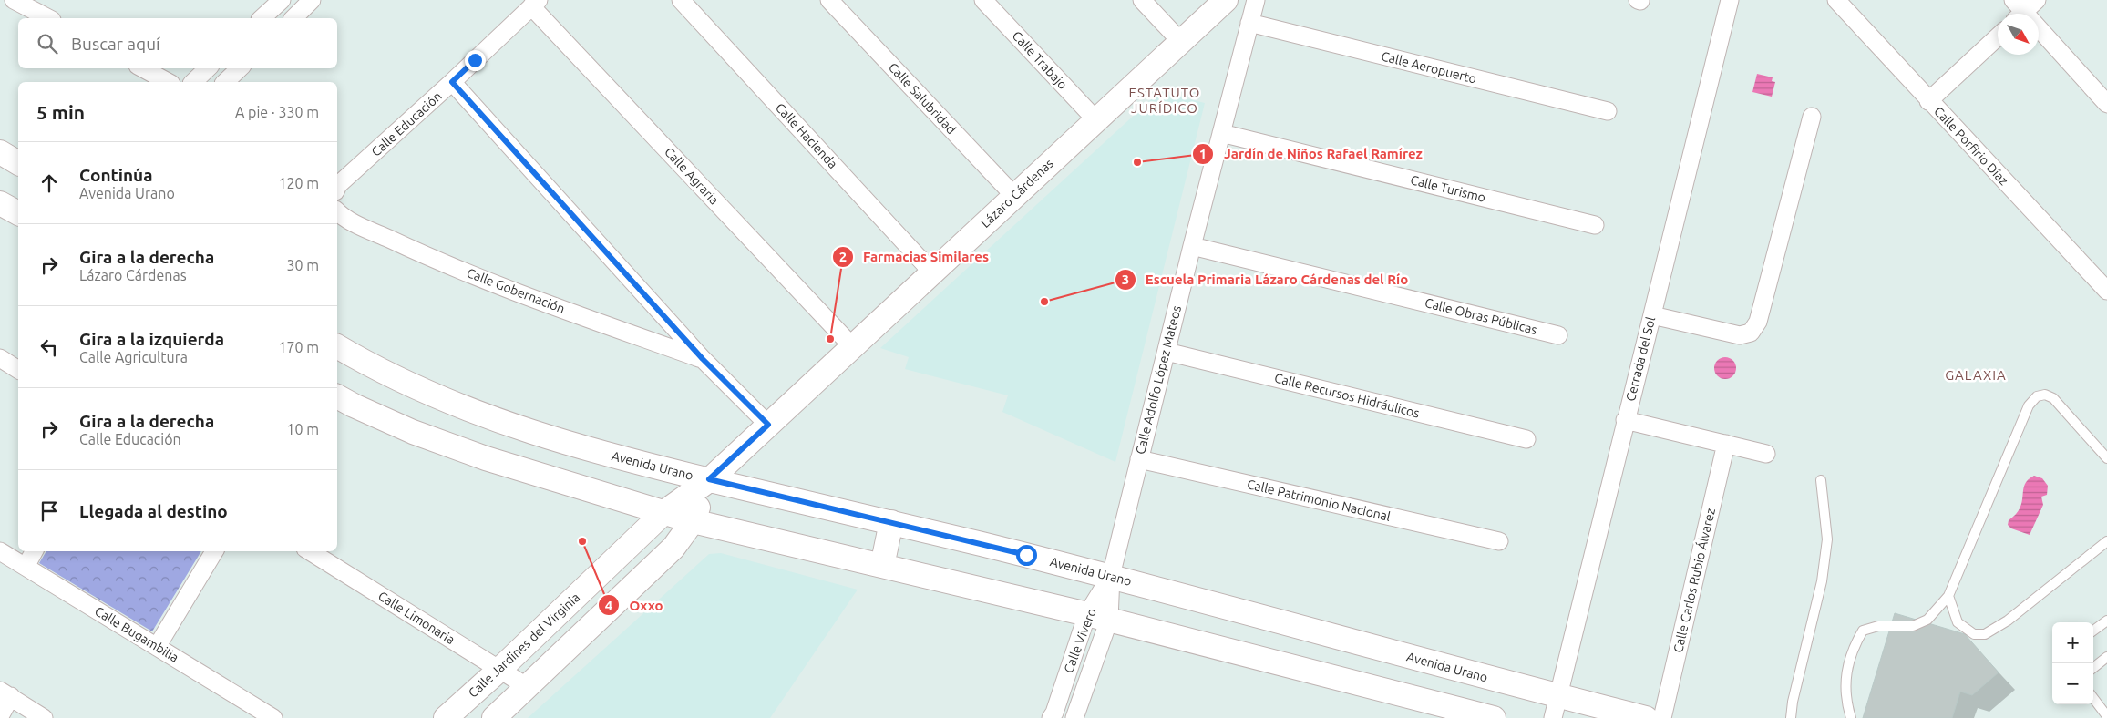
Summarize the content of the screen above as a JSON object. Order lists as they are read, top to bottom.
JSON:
{
  "streets": {
    "main road": ["Lázaro Cárdenas", "Avenida Urano", "Calle Jardines del Virginia"],
    "street": [
      "Calle Trabajo",
      "Calle Aeropuerto",
      "Calle Salubridad",
      "Calle Educación",
      "Calle Hacienda",
      "Calle Porfirio Díaz",
      "Calle Agraria",
      "Calle Turismo",
      "Calle Gobernación",
      "Calle Obras Públicas",
      "Cerrada del Sol",
      "Calle Adolfo López Mateos",
      "Calle Recursos Hidráulicos",
      "Calle Patrimonio Nacional",
      "Calle Carlos Rubio Álvarez",
      "Calle Limonaria",
      "Calle Bugambilia",
      "Calle Vivero"
    ]
  },
  "crossings": [
    ["Calle Trabajo", "Lázaro Cárdenas"],
    ["Calle Aeropuerto", "Calle Adolfo López Mateos"],
    ["Calle Salubridad", "Lázaro Cárdenas"],
    ["Calle Educación", "Calle Agraria"],
    ["Calle Hacienda", "Lázaro Cárdenas"],
    ["Calle Agraria", "Lázaro Cárdenas"],
    ["Calle Turismo", "Calle Adolfo López Mateos"],
    ["Lázaro Cárdenas", "Avenida Urano"],
    ["Lázaro Cárdenas", "Calle Jardines del Virginia"],
    ["Calle Obras Públicas", "Calle Adolfo López Mateos"],
    ["Cerrada del Sol", "Avenida Urano"],
    ["Calle Adolfo López Mateos", "Calle Recursos Hidráulicos"],
    ["Calle Adolfo López Mateos", "Avenida Urano"],
    ["Calle Adolfo López Mateos", "Calle Patrimonio Nacional"],
    ["Calle Adolfo López Mateos", "Calle Vivero"],
    ["Avenida Urano", "Calle Vivero"],
    ["Avenida Urano", "Calle Jardines del Virginia"],
    ["Calle Limonaria", "Calle Jardines del Virginia"]
  ],
  "districts": ["ESTATUTO JURÍDICO", "GALAXIA"],
  "places": [
    "Jardín de Niños Rafael Ramírez",
    "Escuela Primaria Lázaro Cárdenas del Río",
    "Farmacias Similares",
    "Oxxo"
  ],
  "north": "bottom right",
  "page": {
    "search": "Buscar aquí",
    "heading": ["5 min", "A pie · 330 m"],
    "list": [
      ["Continúa", "Avenida Urano", "120 m"],
      ["Gira a la derecha", "Lázaro Cárdenas", "30 m"],
      ["Gira a la izquierda", "Calle Agricultura", "170 m"],
      ["Gira a la derecha", "Calle Educación", "10 m"],
      "Llegada al destino"
    ],
    "map_buttons": ["+", "−"]
  }
}
